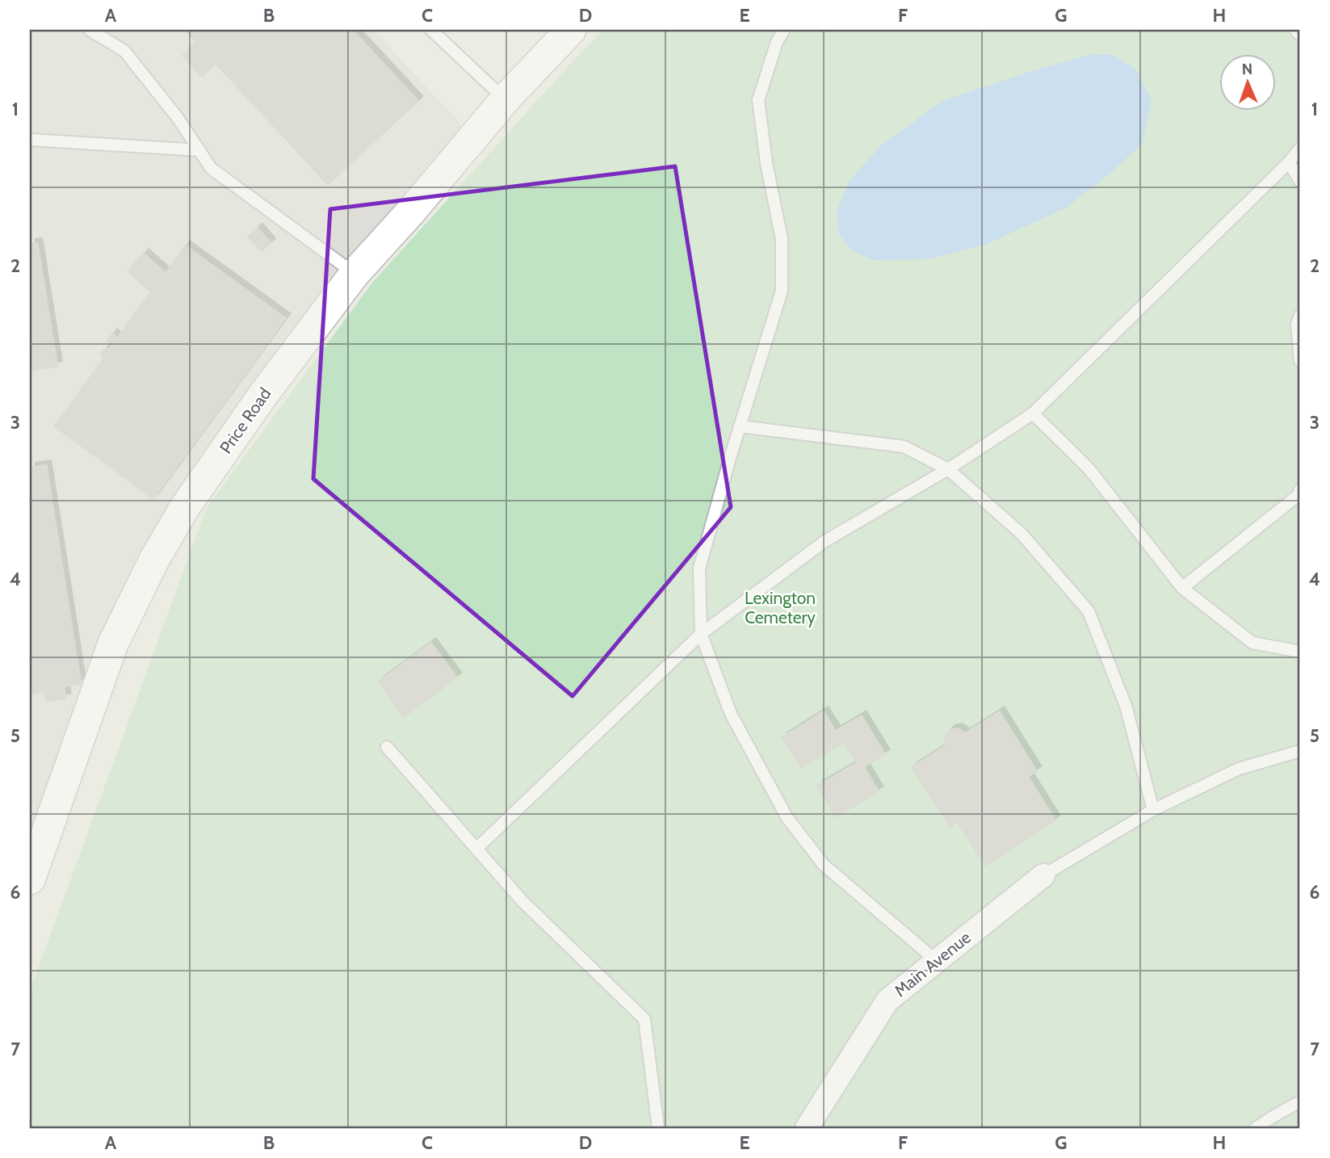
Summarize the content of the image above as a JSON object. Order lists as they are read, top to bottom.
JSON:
{
  "streets": {
    "street": ["Price Road", "Main Avenue"]
  },
  "parks": ["Lexington Cemetery"],
  "north": "top",
  "grid": {
    "columns": [
      "A",
      "B",
      "C",
      "D",
      "E",
      "F",
      "G",
      "H"
    ],
    "rows": [
      "1",
      "2",
      "3",
      "4",
      "5",
      "6",
      "7"
    ]
  }
}
